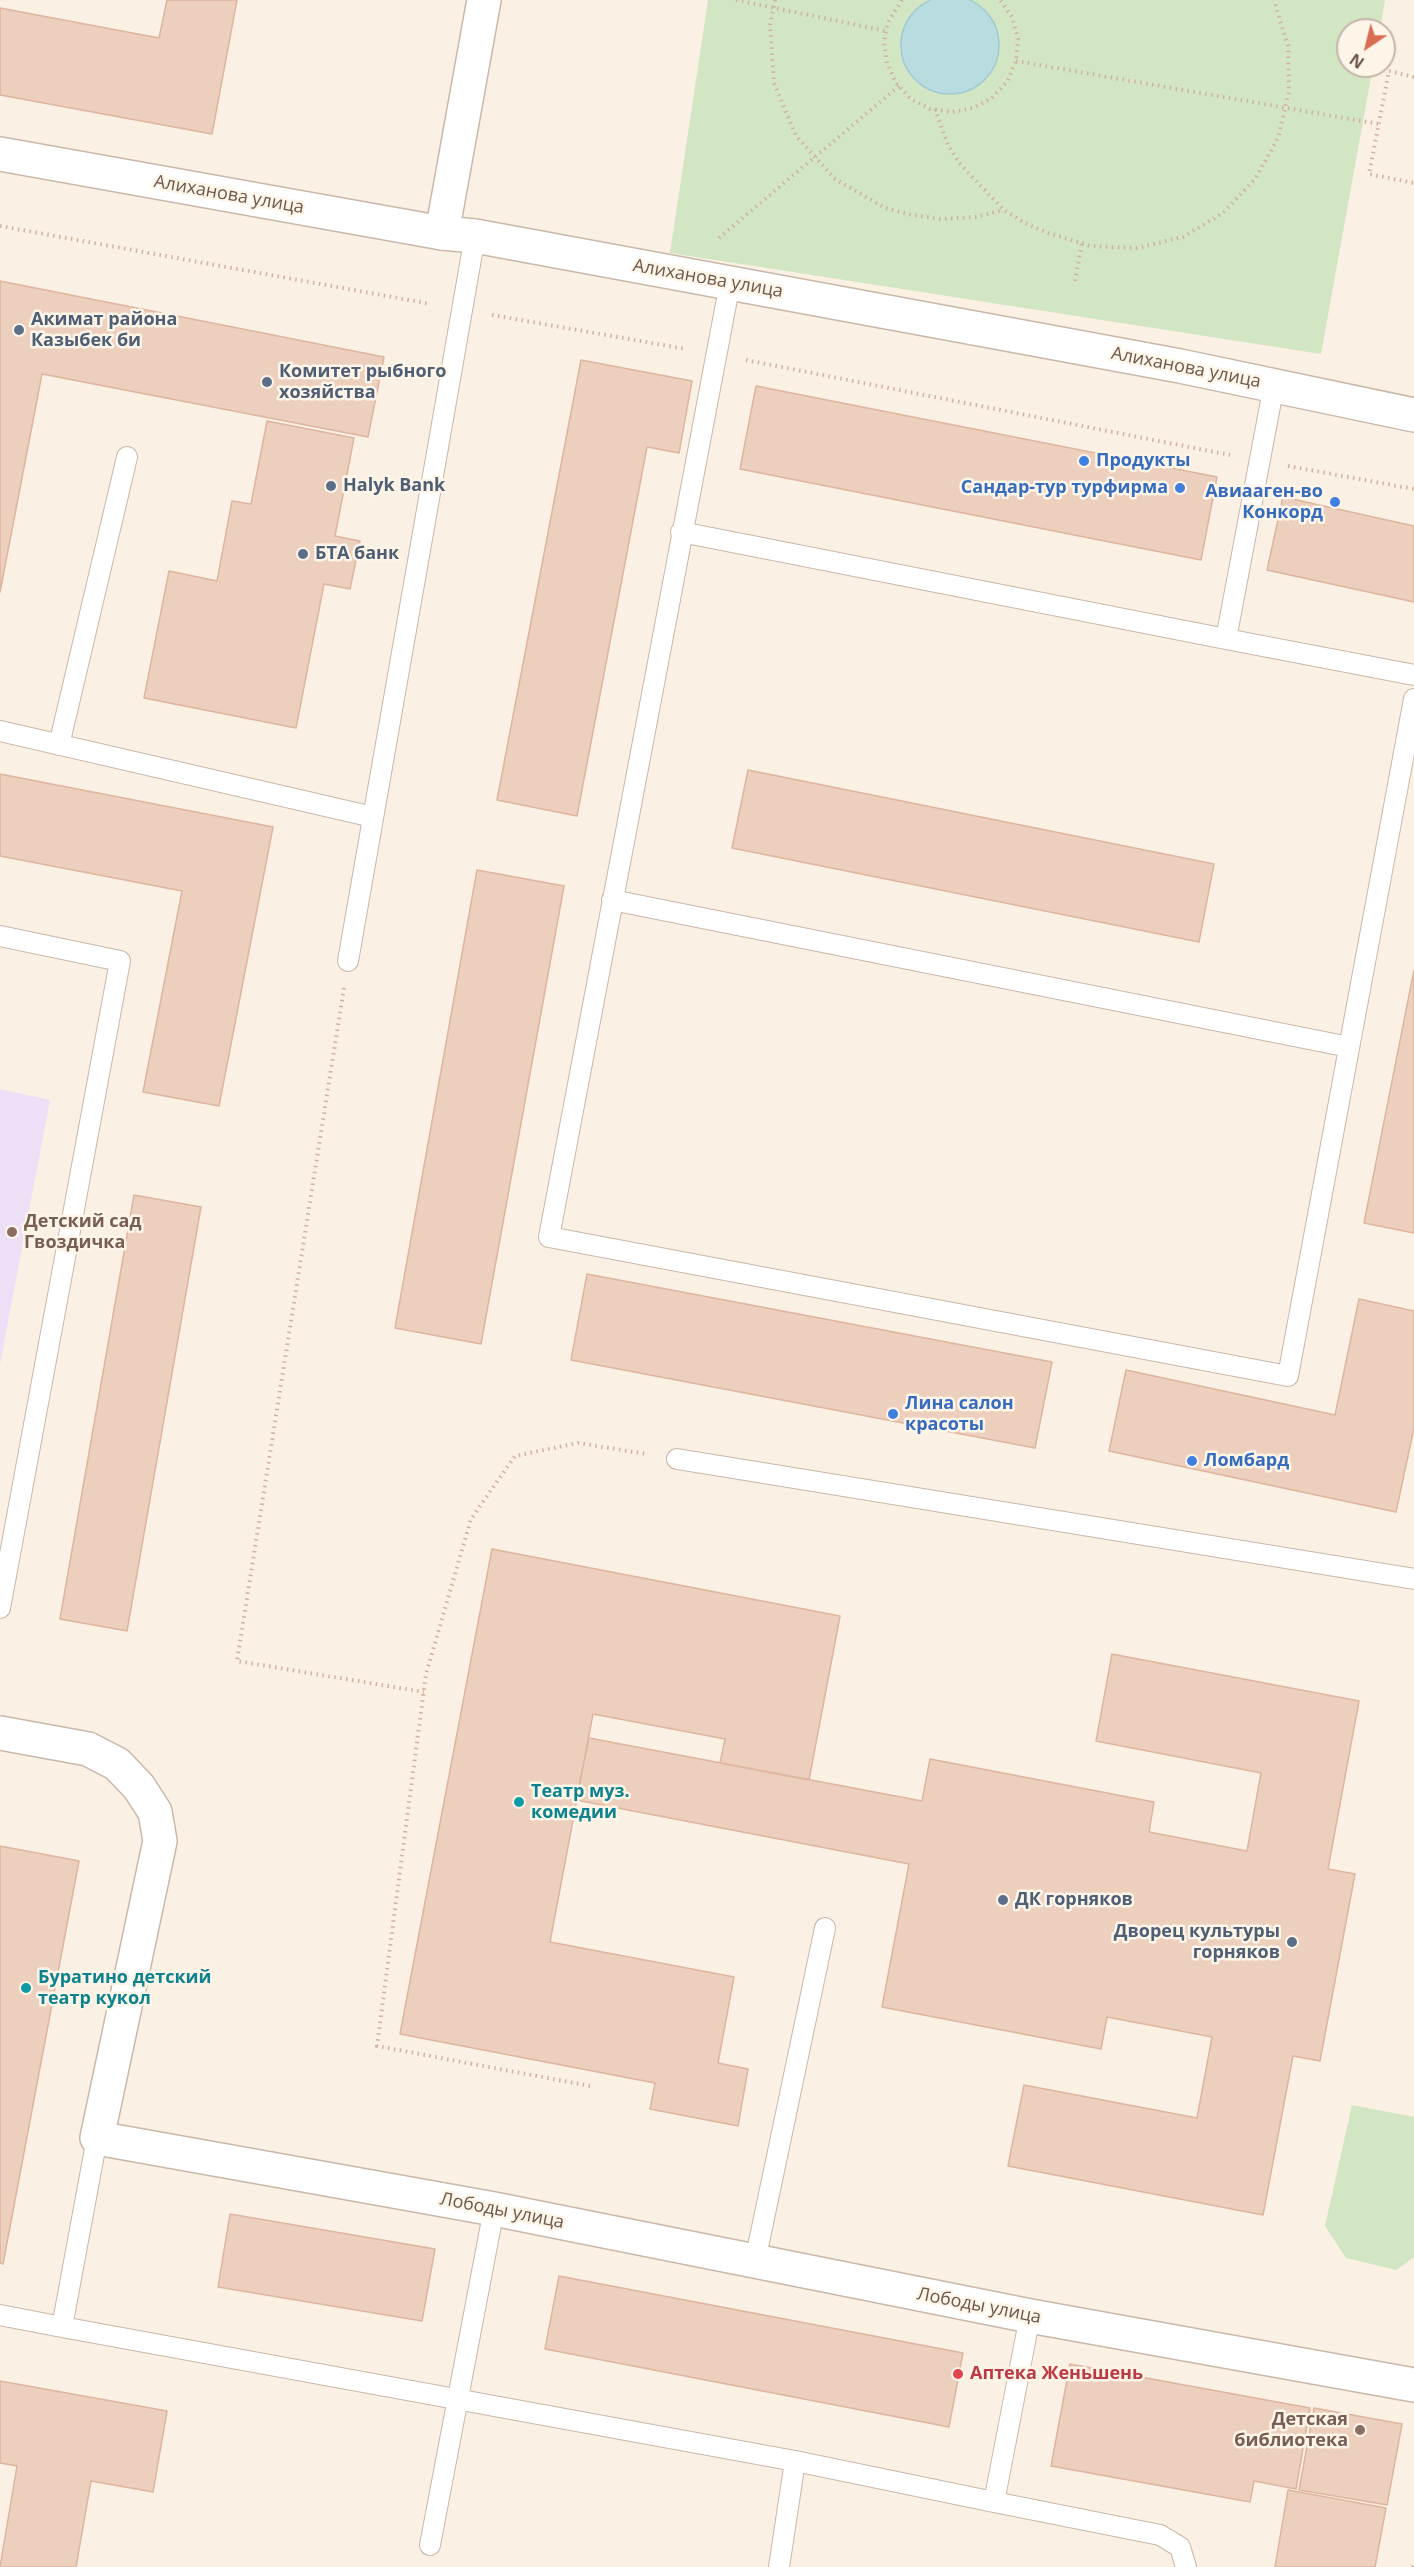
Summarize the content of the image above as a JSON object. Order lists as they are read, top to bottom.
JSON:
{
  "streets": {
    "street": ["Алиханова улица", "Лободы улица"]
  },
  "places": [
    "Акимат района Казыбек би",
    "Комитет рыбного хозяйства",
    "Продукты",
    "Halyk Bank",
    "Сандар-тур турфирма",
    "Авиааген-во Конкорд",
    "БТА банк",
    "Детский сад Гвоздичка",
    "Лина салон красоты",
    "Ломбард",
    "Театр муз. комедии",
    "ДК горняков",
    "Дворец культуры горняков",
    "Буратино детский театр кукол",
    "Аптека Женьшень",
    "Детская библиотека"
  ],
  "north": "bottom left"
}
